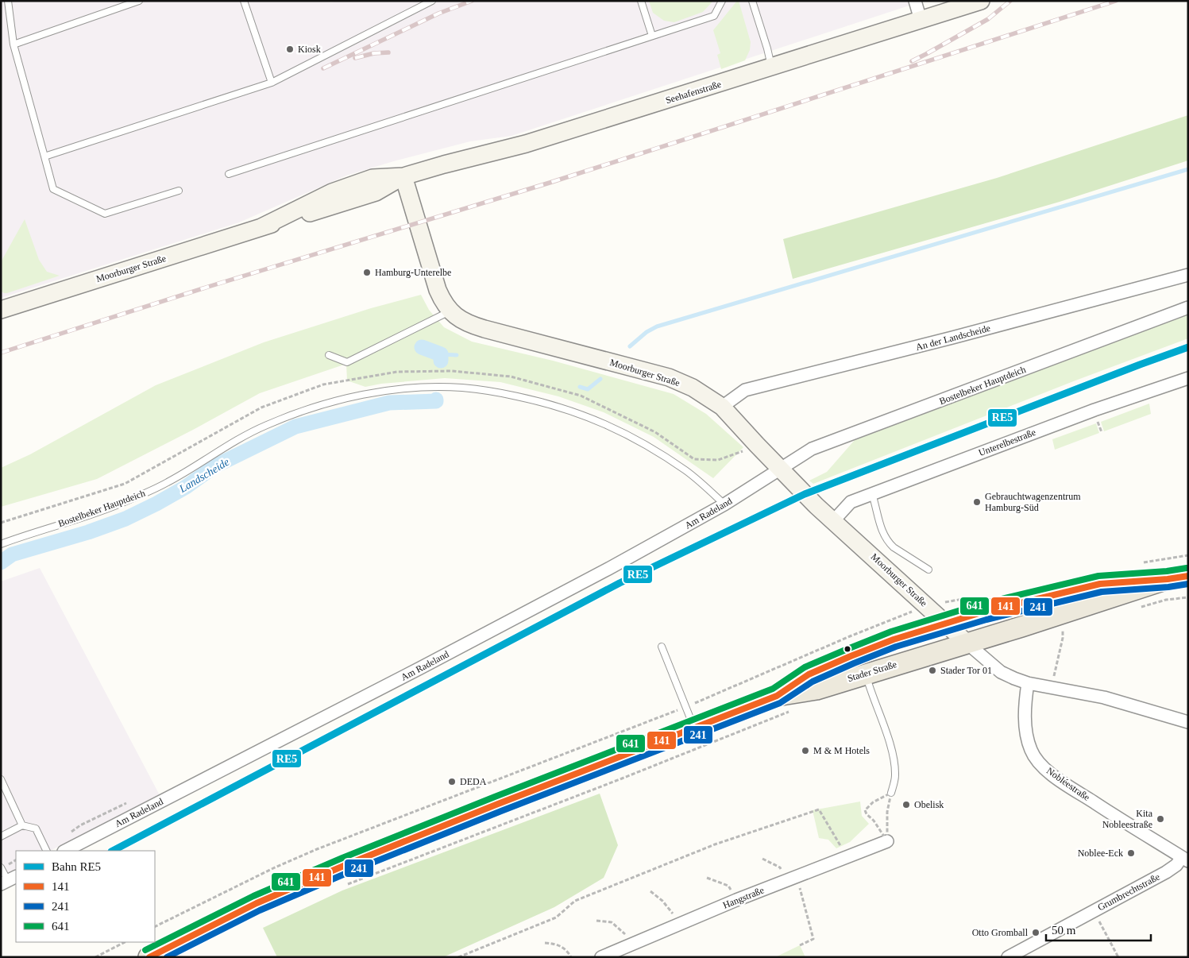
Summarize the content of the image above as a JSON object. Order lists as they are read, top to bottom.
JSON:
{
  "streets": {
    "main road": ["Seehafenstraße", "Moorburger Straße", "Stader Straße"],
    "street": [
      "An der Landscheide",
      "Bostelbeker Hauptdeich",
      "Unterelbestraße",
      "Am Radeland",
      "Nobléestraße",
      "Grumbrechtstraße",
      "Hangstraße"
    ]
  },
  "crossings": [
    ["Seehafenstraße", "Moorburger Straße"],
    ["Moorburger Straße", "An der Landscheide"],
    ["Moorburger Straße", "Bostelbeker Hauptdeich"],
    ["Moorburger Straße", "Unterelbestraße"],
    ["Moorburger Straße", "Am Radeland"],
    ["Moorburger Straße", "Stader Straße"],
    ["Bostelbeker Hauptdeich", "Am Radeland"],
    ["Nobléestraße", "Grumbrechtstraße"]
  ],
  "water": ["Landscheide"],
  "places": [
    "Kiosk",
    "Hamburg-Unterelbe",
    "Gebrauchtwagenzentrum Hamburg-Süd",
    "Stader Tor 01",
    "M & M Hotels",
    "DEDA",
    "Obelisk",
    "Kita Nobleestraße",
    "Noblee-Eck",
    "Otto Gromball"
  ],
  "lines": [
    "rail line RE5",
    "transit line 641",
    "transit line 141",
    "transit line 241"
  ],
  "legend": [
    "Bahn RE5",
    "141",
    "241",
    "641"
  ],
  "scale_bar": "50 m"
}
